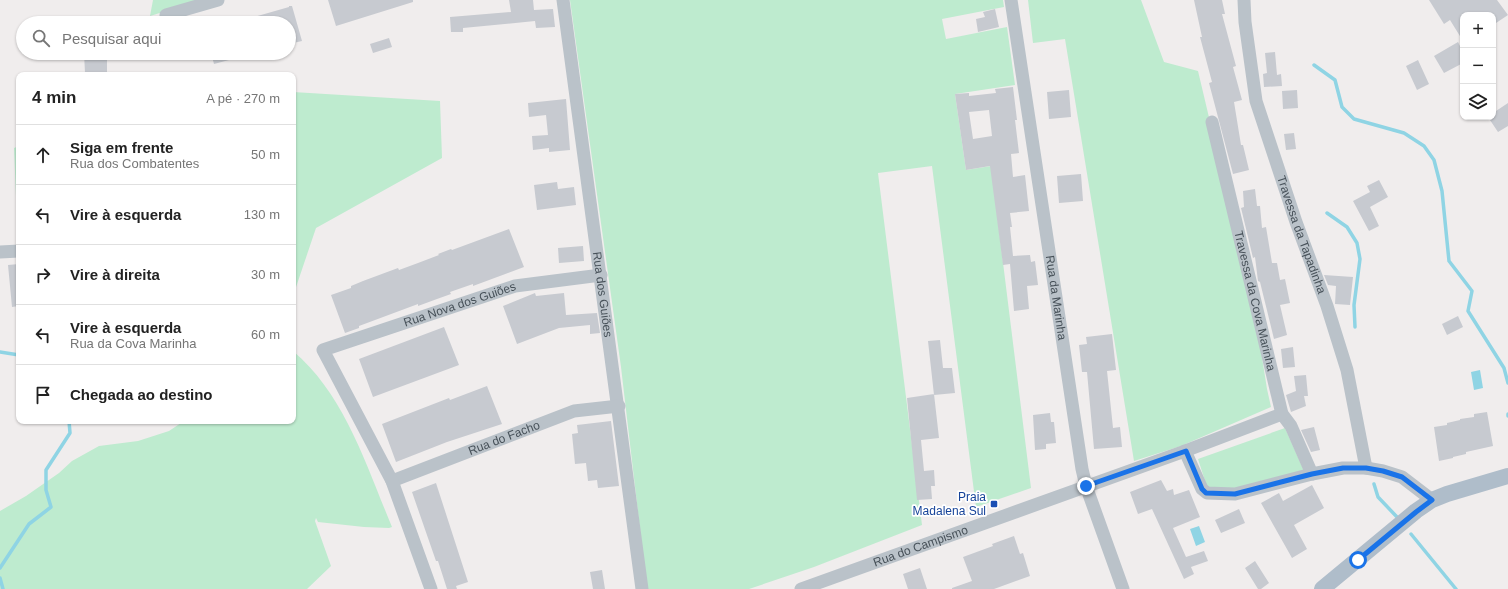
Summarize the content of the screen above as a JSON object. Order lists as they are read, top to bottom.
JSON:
{
  "streets": {
    "street": [
      "Travessa da Tapadinha",
      "Rua dos Guiões",
      "Rua da Marinha",
      "Travessa da Cova Marinha",
      "Rua Nova dos Guiões",
      "Rua do Facho",
      "Rua do Campismo"
    ]
  },
  "crossings": [
    ["Rua dos Guiões", "Rua Nova dos Guiões"],
    ["Rua dos Guiões", "Rua do Facho"],
    ["Rua da Marinha", "Rua do Campismo"],
    ["Travessa da Cova Marinha", "Rua do Campismo"],
    ["Rua Nova dos Guiões", "Rua do Facho"]
  ],
  "places": {
    "transit": ["Praia Madalena Sul"]
  },
  "page": {
    "map_buttons": ["+", "−"],
    "search": "Pesquisar aqui",
    "heading": ["4 min", "A pé · 270 m"],
    "list": [
      ["Siga em frente", "Rua dos Combatentes", "50 m"],
      ["Vire à esquerda", "130 m"],
      ["Vire à direita", "30 m"],
      ["Vire à esquerda", "Rua da Cova Marinha", "60 m"],
      "Chegada ao destino"
    ]
  }
}
